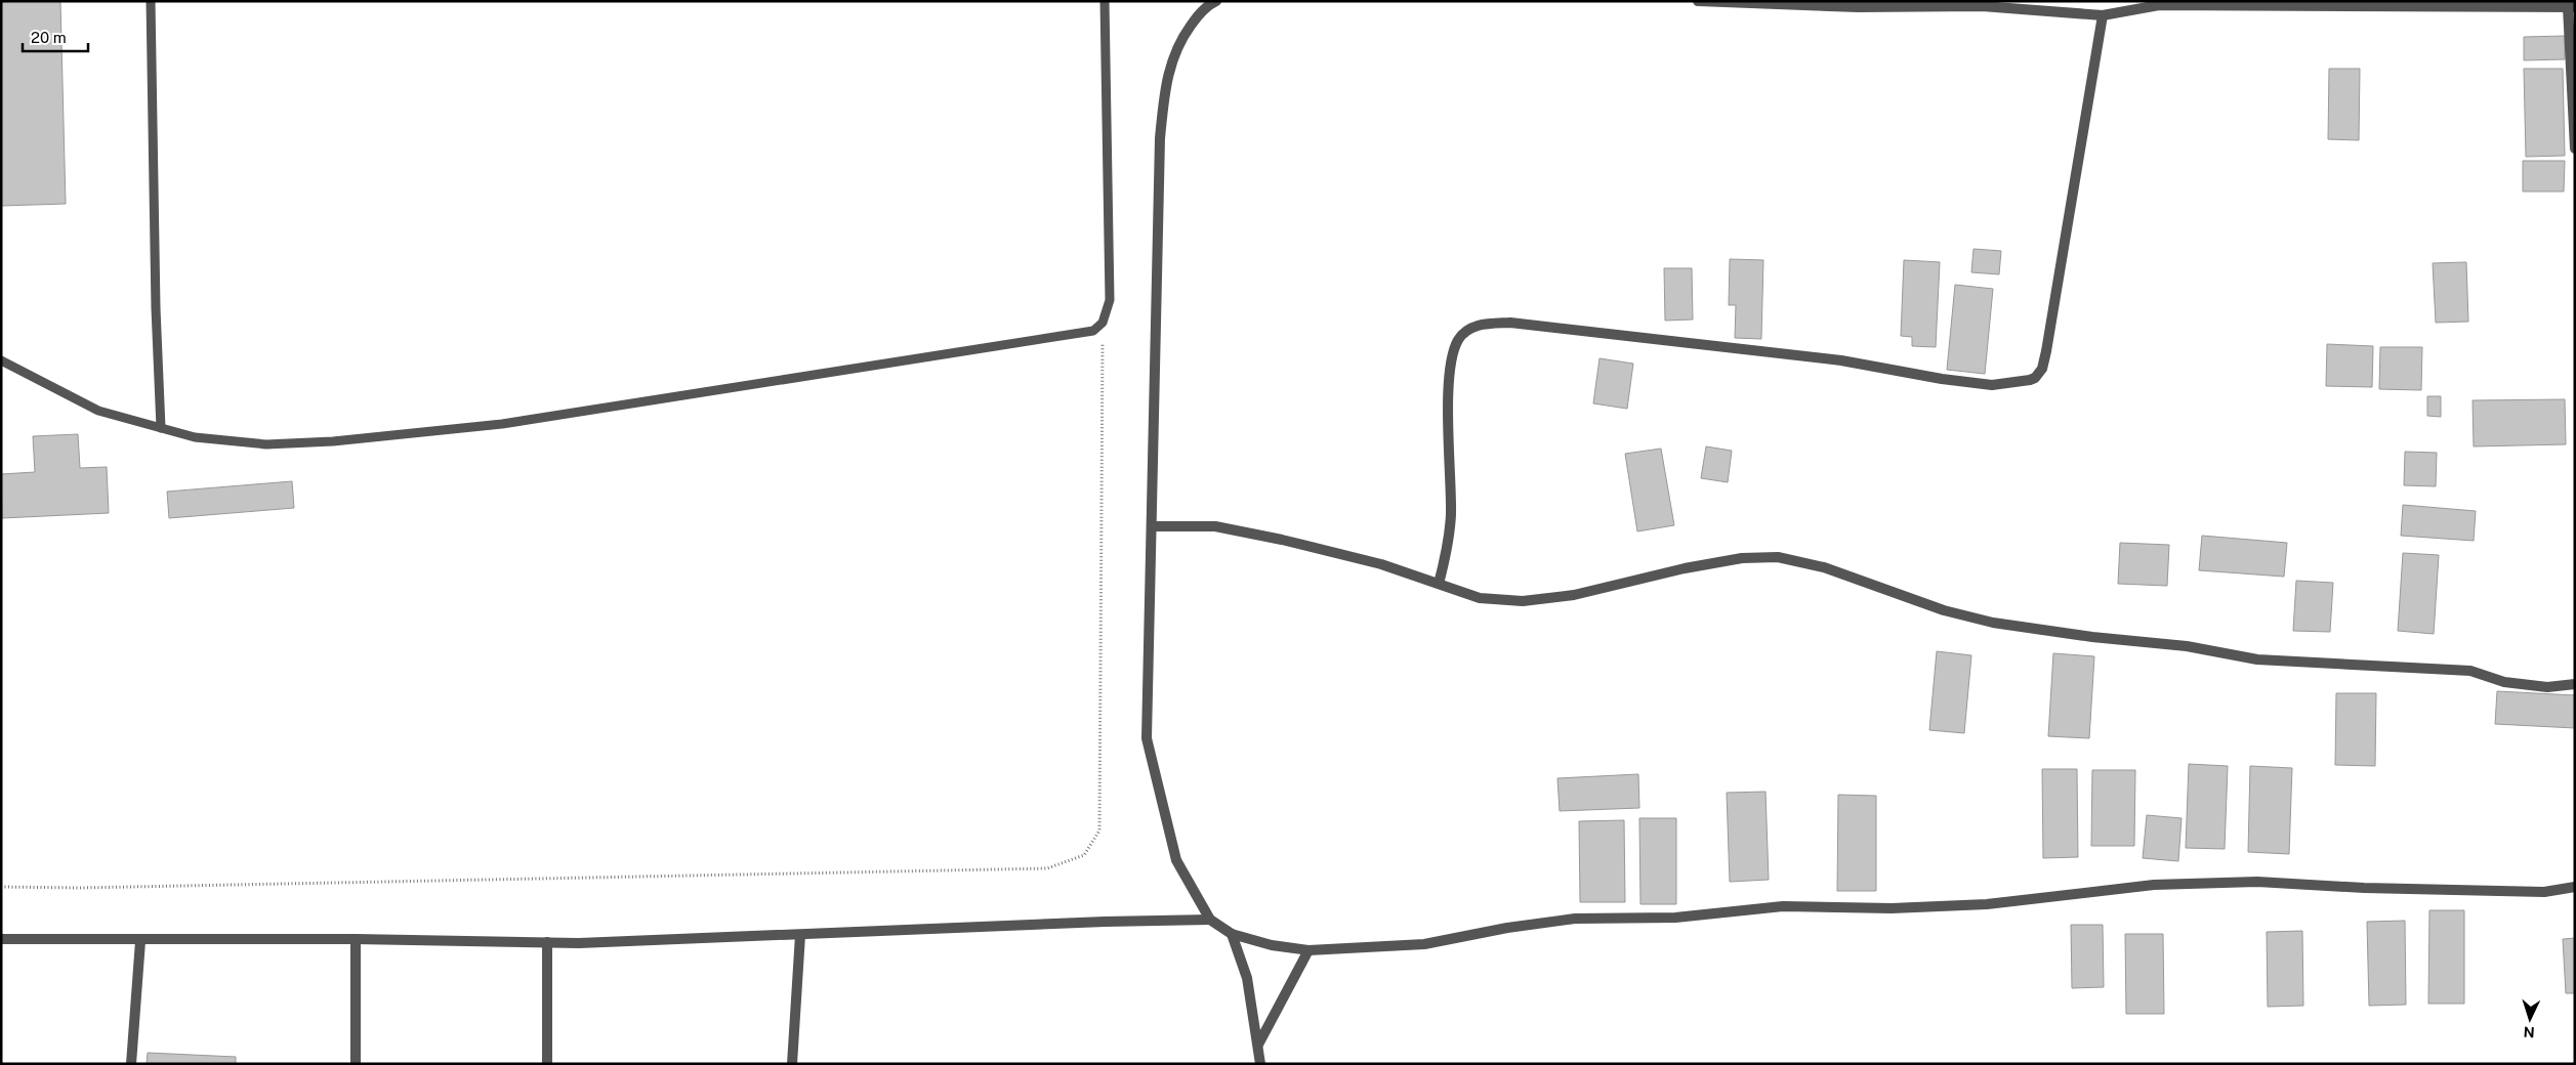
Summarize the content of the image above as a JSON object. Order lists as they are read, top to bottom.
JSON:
{
  "scale_bar": "20 m",
  "north": "bottom"
}
